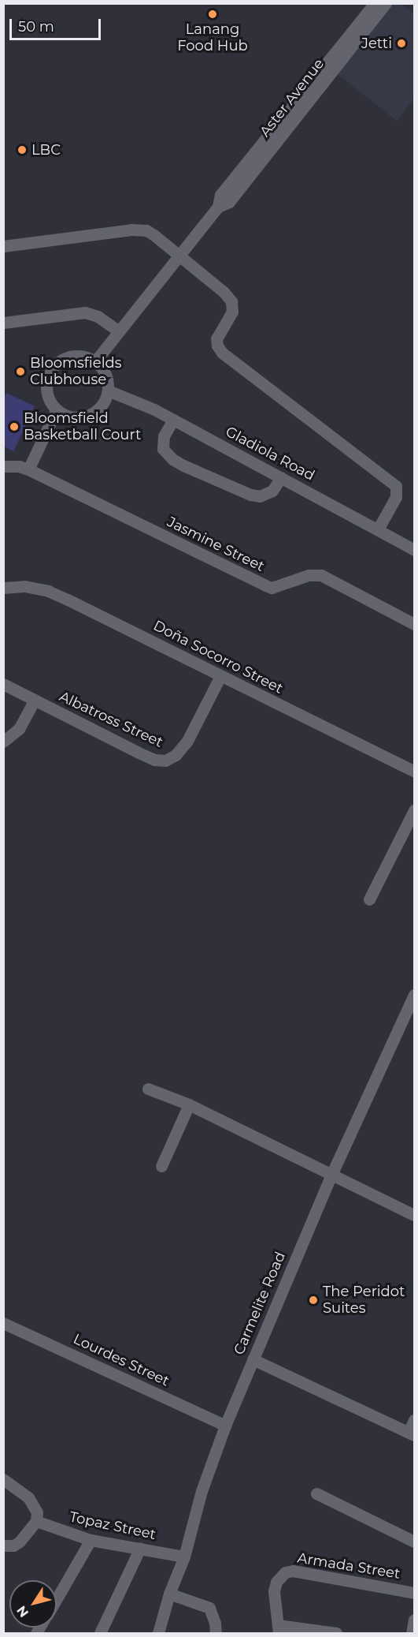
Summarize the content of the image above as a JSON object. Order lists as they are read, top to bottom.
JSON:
{
  "streets": {
    "street": [
      "Aster Avenue",
      "Gladiola Road",
      "Jasmine Street",
      "Doña Socorro Street",
      "Albatross Street",
      "Carmelite Road",
      "Lourdes Street",
      "Topaz Street",
      "Armada Street"
    ]
  },
  "crossings": [
    ["Aster Avenue", "Gladiola Road"],
    ["Doña Socorro Street", "Albatross Street"],
    ["Carmelite Road", "Lourdes Street"],
    ["Carmelite Road", "Topaz Street"]
  ],
  "places": [
    "Lanang Food Hub",
    "Jetti",
    "LBC",
    "Bloomsfields Clubhouse",
    "Bloomsfield Basketball Court",
    "The Peridot Suites"
  ],
  "scale_bar": "50 m",
  "north": "bottom left"
}
